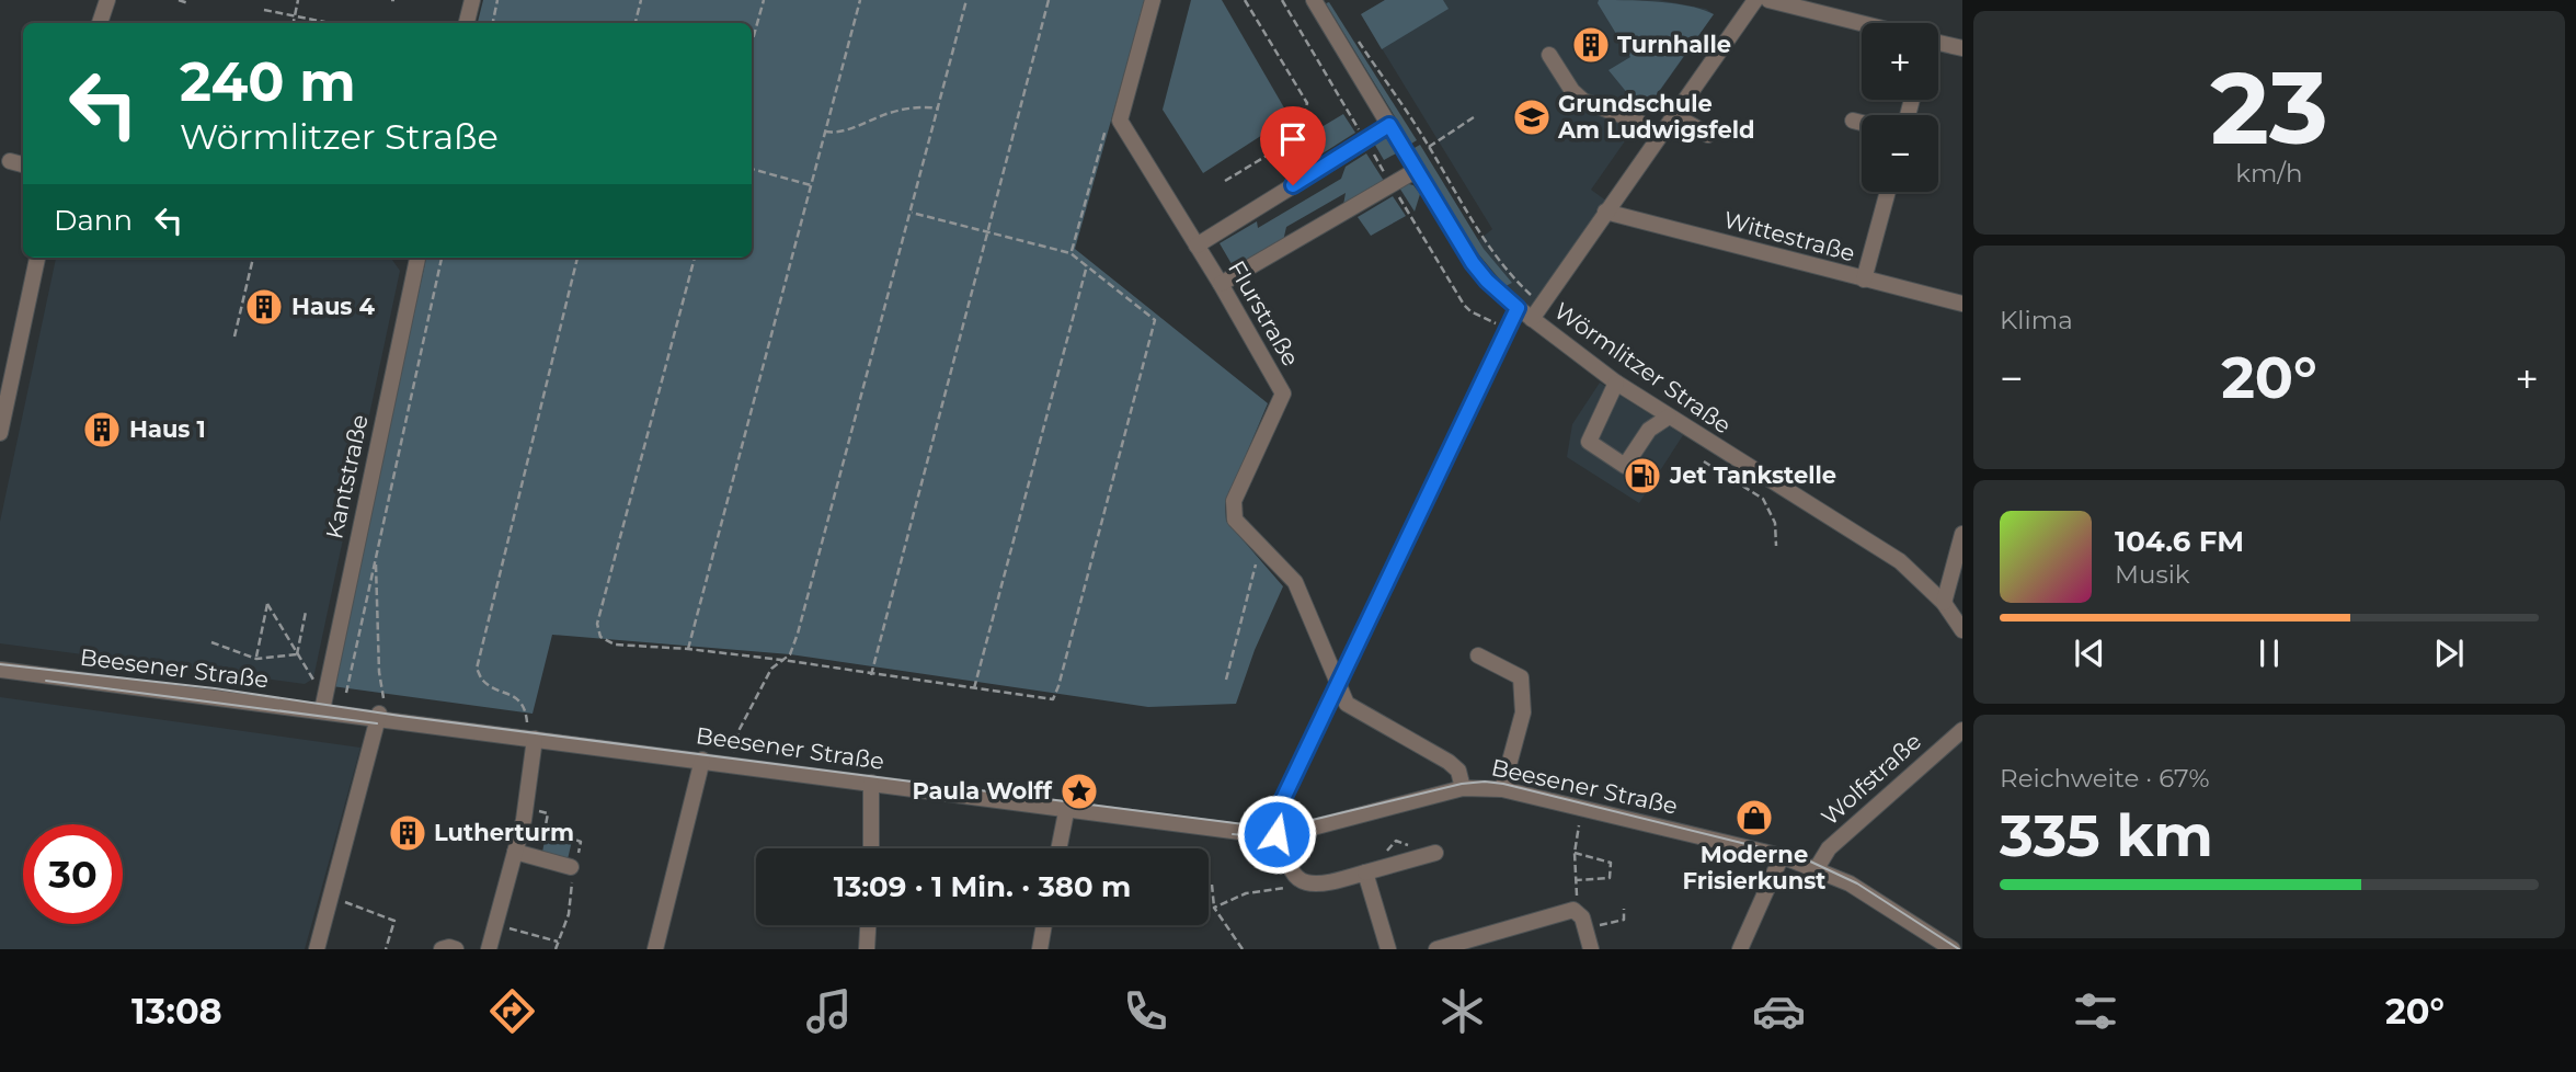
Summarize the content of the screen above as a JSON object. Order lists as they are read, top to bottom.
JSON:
{
  "streets": {
    "street": [
      "Wittestraße",
      "Flurstraße",
      "Wörmlitzer Straße",
      "Kantstraße",
      "Beesener Straße",
      "Wolfstraße"
    ]
  },
  "crossings": [
    ["Flurstraße", "Beesener Straße"],
    ["Kantstraße", "Beesener Straße"],
    ["Beesener Straße", "Wolfstraße"]
  ],
  "places": {
    "building": [
      "Turnhalle",
      "Haus 4",
      "Haus 1",
      "Lutherturm"
    ],
    "school or university": ["Grundschule Am Ludwigsfeld"],
    "fuel station": ["Jet Tankstelle"],
    "place": ["Paula Wolff"],
    "shop": ["Moderne Frisierkunst"]
  },
  "page": {
    "tile": [
      ["23", "km/h"],
      "Klima",
      ["Reichweite · 67%", "335 km"]
    ],
    "map_buttons": ["+", "−"],
    "turn": ["240 m", "Wörmlitzer Straße"],
    "then": "Dann",
    "heat": ["−", "20°", "+"],
    "song": ["104.6 FM", "Musik"],
    "limit": "30",
    "trip": "13:09 · 1 Min. · 380 m",
    "tabs": ["13:08", "20°"]
  }
}
